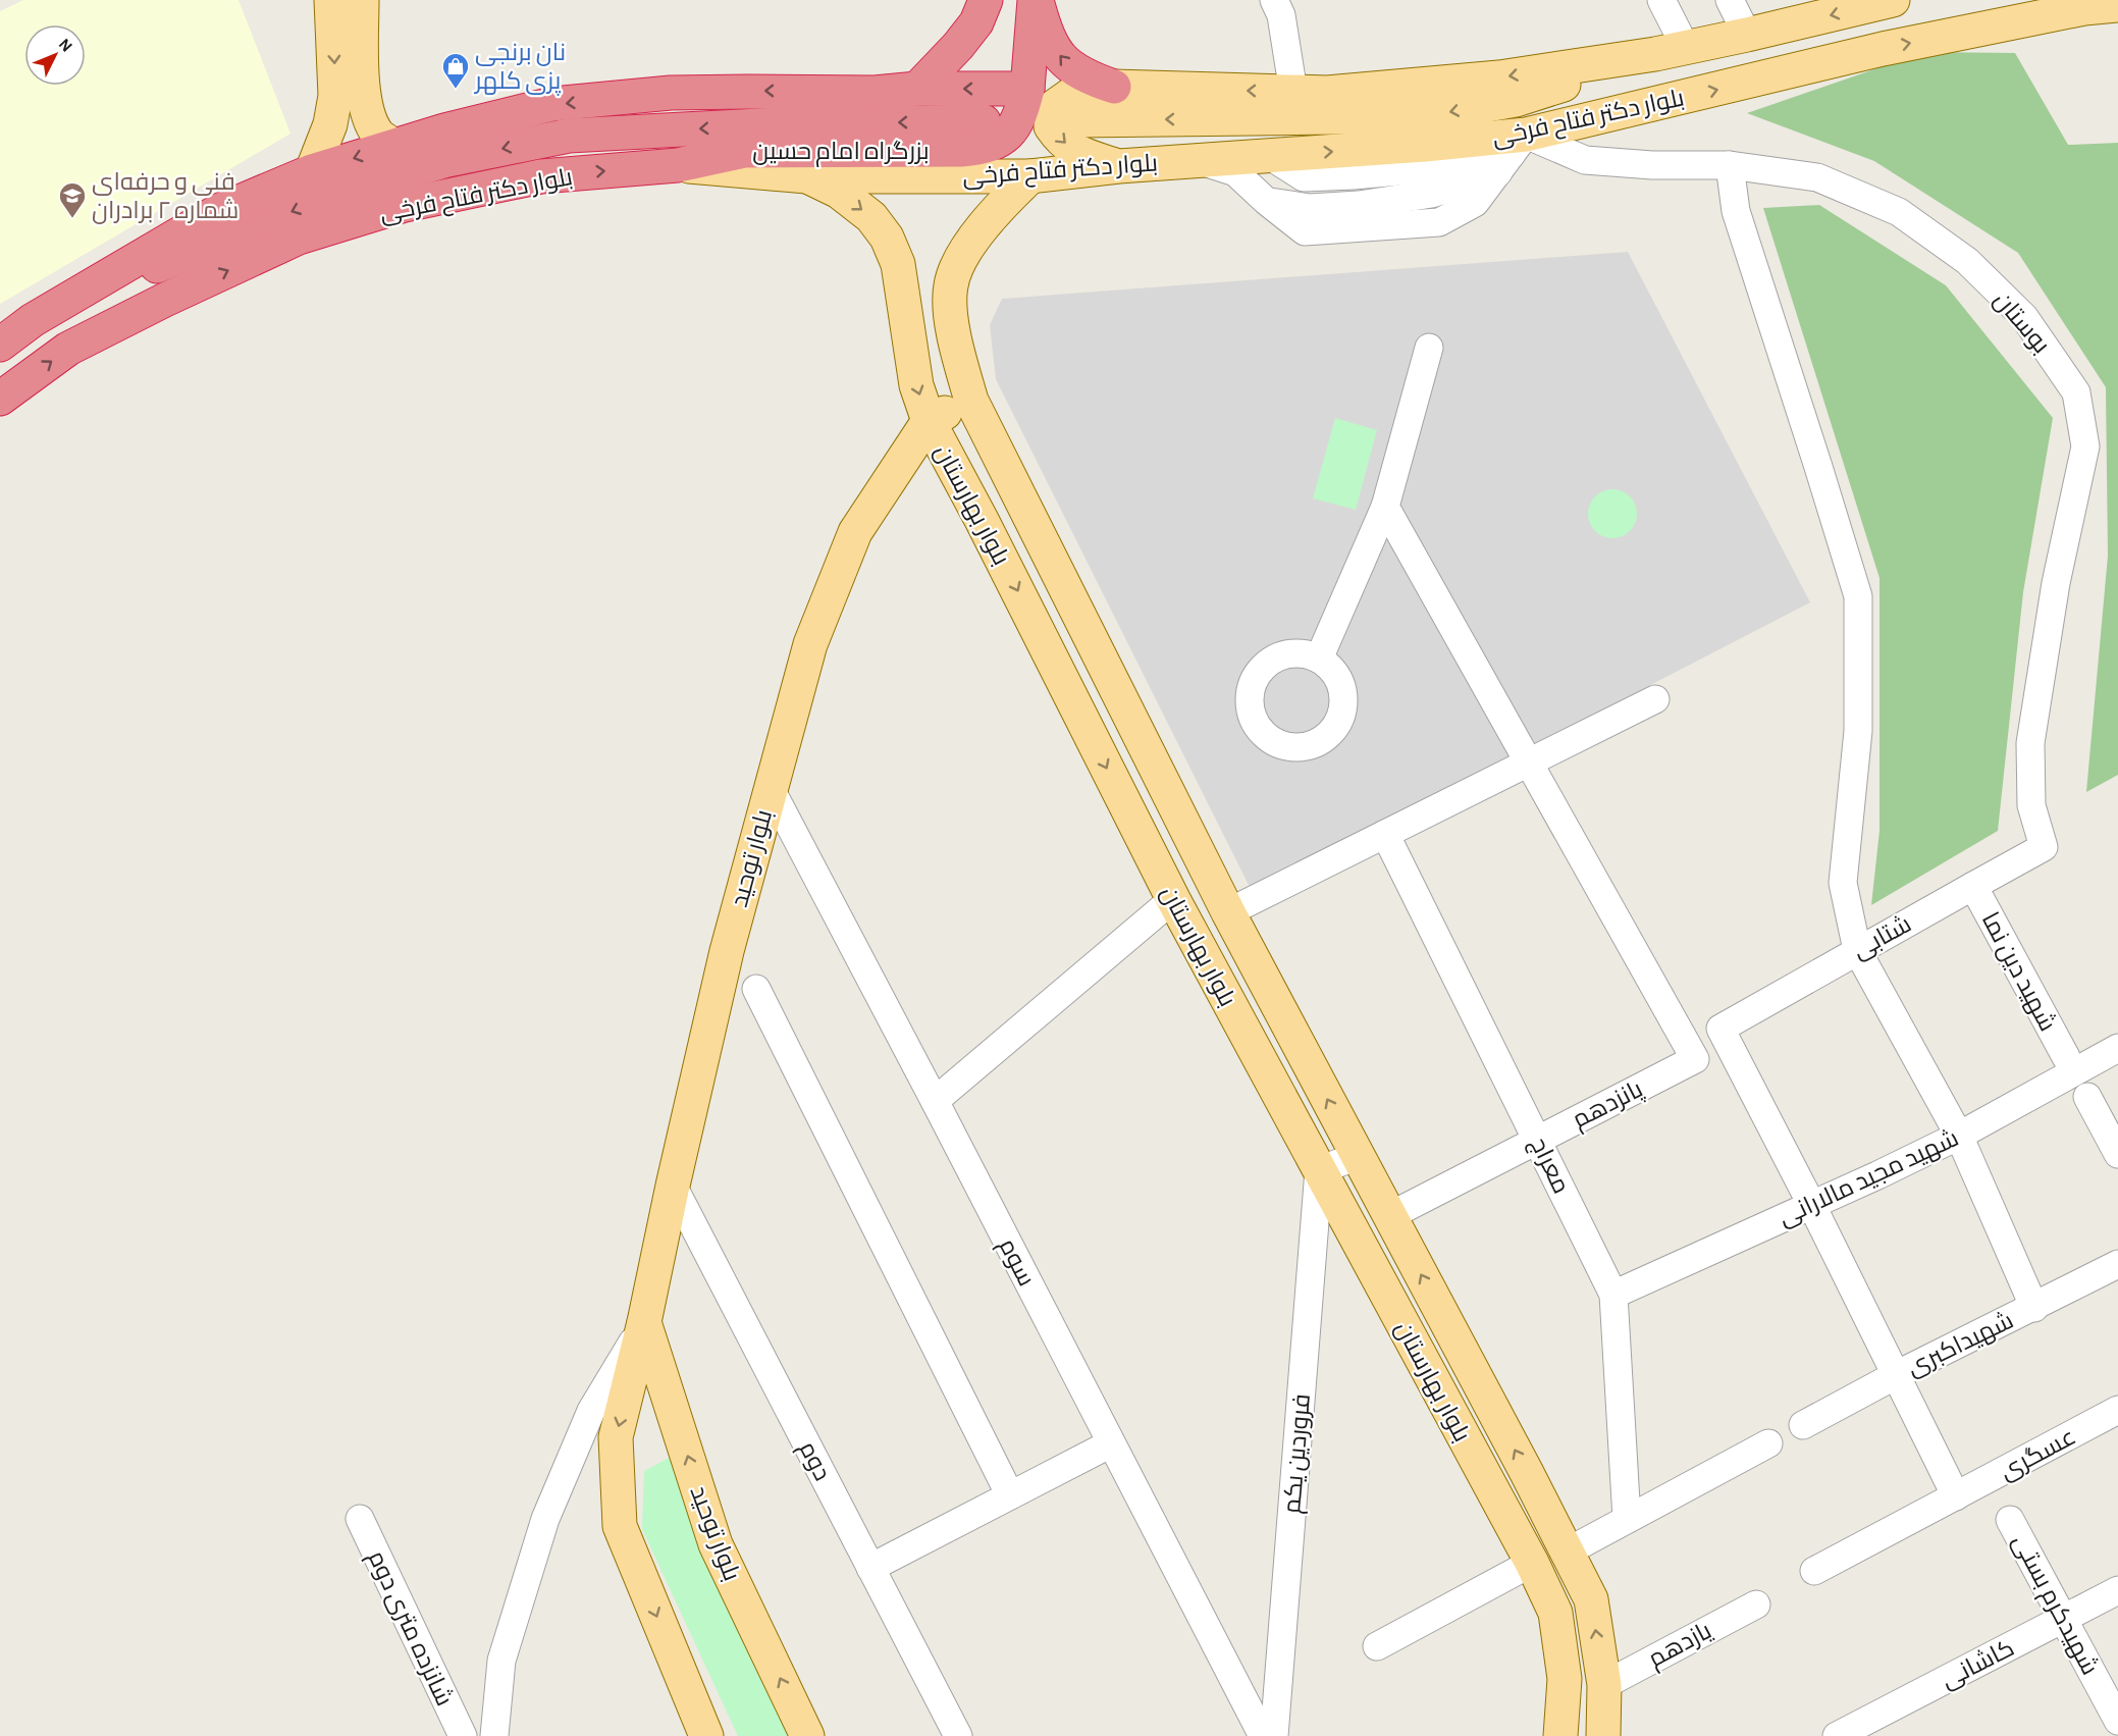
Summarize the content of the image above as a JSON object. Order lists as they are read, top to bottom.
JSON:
{
  "streets": {
    "highway": ["بلوار دکتر فتاح فرخی", "بزرگراه امام حسین"],
    "main road": ["بلوار بهارستان", "بلوار توحید"],
    "street": [
      "بوستان",
      "شتابی",
      "شهید دین نما",
      "پانزدهم",
      "معراج",
      "شهید مجید مالارانی",
      "سوم",
      "شهیداکبری",
      "فروردین یکم",
      "عسگری",
      "دوم",
      "شهیدکرم بستی",
      "شانزده متری دوم",
      "یازدهم",
      "کاشانی"
    ]
  },
  "crossings": [
    ["بلوار دکتر فتاح فرخی", "بزرگراه امام حسین"],
    ["بلوار دکتر فتاح فرخی", "بوستان"],
    ["بلوار دکتر فتاح فرخی", "بلوار بهارستان"],
    ["بوستان", "شتابی"],
    ["بلوار بهارستان", "بلوار توحید"],
    ["بلوار بهارستان", "پانزدهم"],
    ["بلوار بهارستان", "فروردین یکم"],
    ["بلوار بهارستان", "یازدهم"],
    ["بلوار توحید", "سوم"],
    ["بلوار توحید", "دوم"],
    ["شتابی", "شهید دین نما"],
    ["شتابی", "شهید مجید مالارانی"],
    ["پانزدهم", "معراج"],
    ["معراج", "شهید مجید مالارانی"],
    ["شهیدکرم بستی", "کاشانی"]
  ],
  "places": {
    "shop": ["نان برنجی پزی کلهر"],
    "school or university": ["فنی و حرفه‌ای شماره ۲ برادران"]
  },
  "north": "top right"
}
